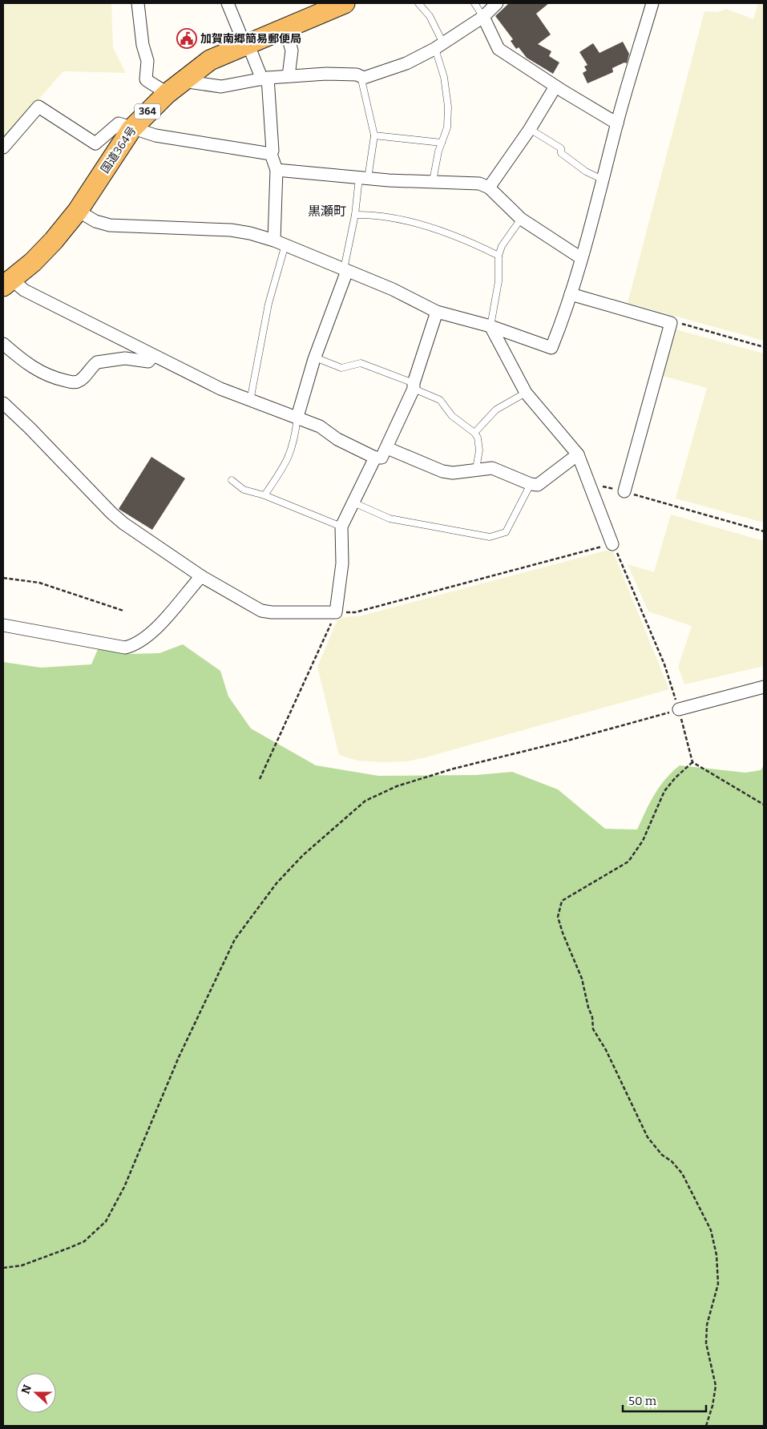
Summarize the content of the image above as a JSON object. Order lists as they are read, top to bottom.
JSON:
{
  "streets": {
    "highway": ["364", "国道364号"]
  },
  "districts": ["黒瀬町"],
  "places": {
    "public building": ["加賀南郷簡易郵便局"]
  },
  "scale_bar": "50 m",
  "north": "left"
}
